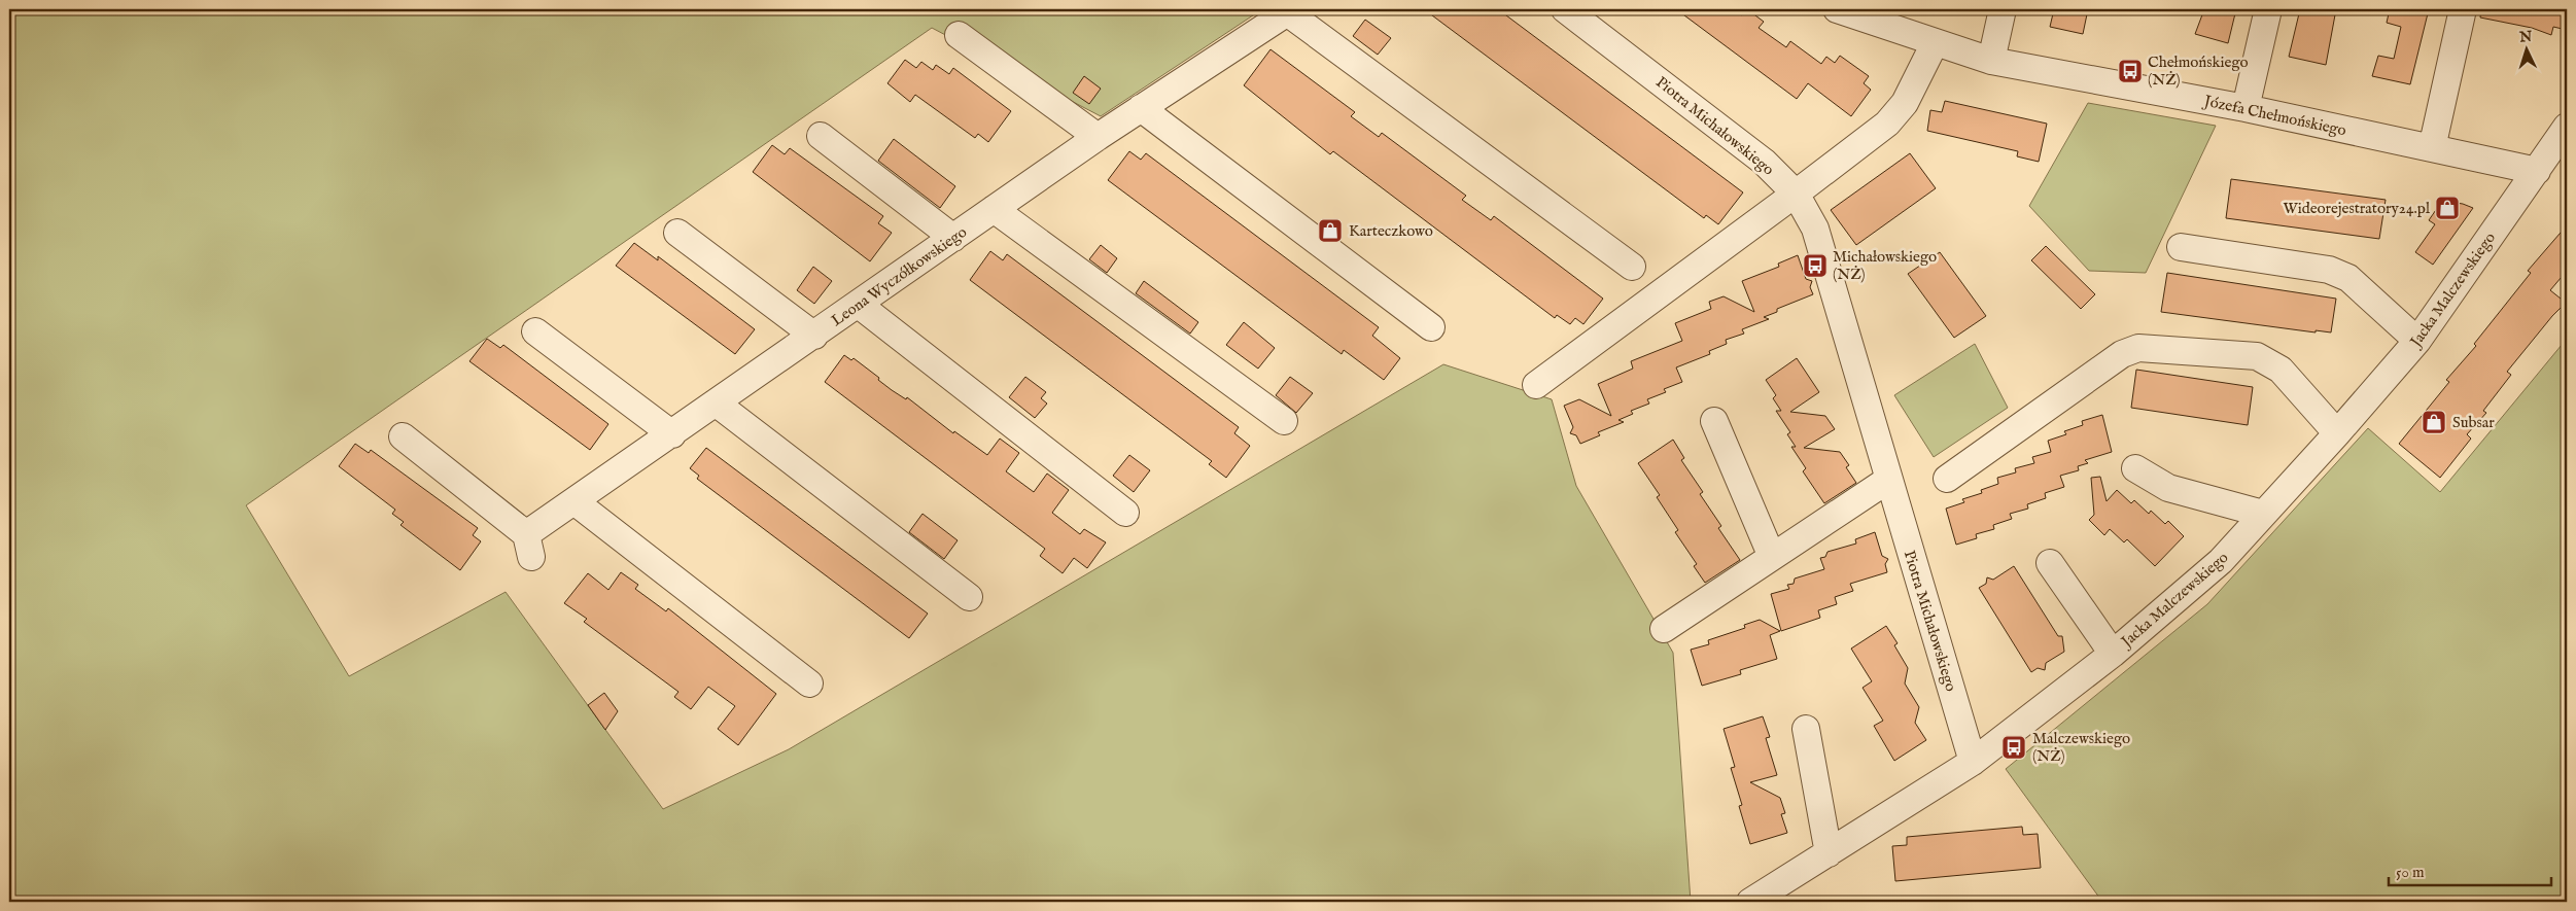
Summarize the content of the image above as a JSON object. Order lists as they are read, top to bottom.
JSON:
{
  "streets": {
    "street": [
      "Józefa Chełmońskiego",
      "Piotra Michałowskiego",
      "Leona Wyczółkowskiego",
      "Jacka Malczewskiego"
    ]
  },
  "crossings": [
    ["Józefa Chełmońskiego", "Jacka Malczewskiego"],
    ["Piotra Michałowskiego", "Jacka Malczewskiego"]
  ],
  "places": {
    "bus stop": ["Chełmońskiego (NŻ)", "Michałowskiego (NŻ)", "Malczewskiego (NŻ)"],
    "shop": ["Wideorejestratory24.pl", "Karteczkowo", "Subsar"]
  },
  "scale_bar": "50 m",
  "north": "top"
}
